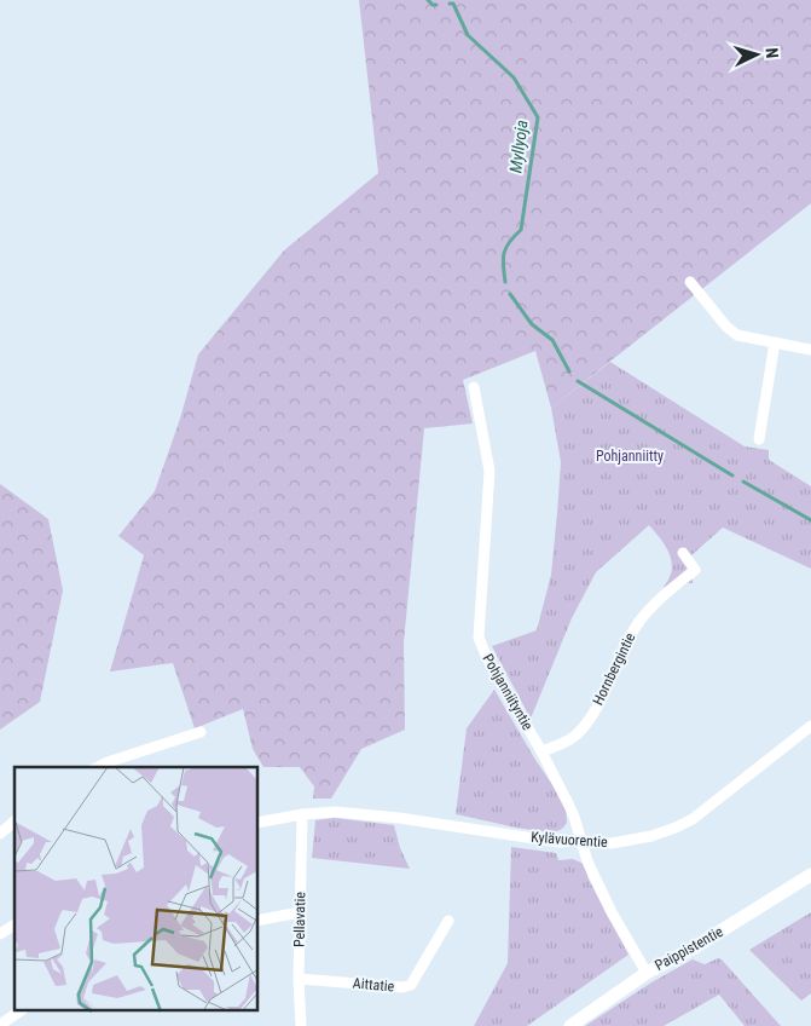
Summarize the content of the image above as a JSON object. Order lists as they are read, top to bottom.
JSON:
{
  "streets": {
    "street": [
      "Hornbergintie",
      "Pohjanniityntie",
      "Kylävuorentie",
      "Pellavatie",
      "Paippistentie",
      "Aittatie"
    ]
  },
  "crossings": [
    ["Hornbergintie", "Pohjanniityntie"],
    ["Pohjanniityntie", "Kylävuorentie"],
    ["Pohjanniityntie", "Paippistentie"],
    ["Kylävuorentie", "Pellavatie"],
    ["Pellavatie", "Aittatie"]
  ],
  "water": ["Myllyoja"],
  "parks": ["Pohjanniitty"],
  "north": "right"
}
